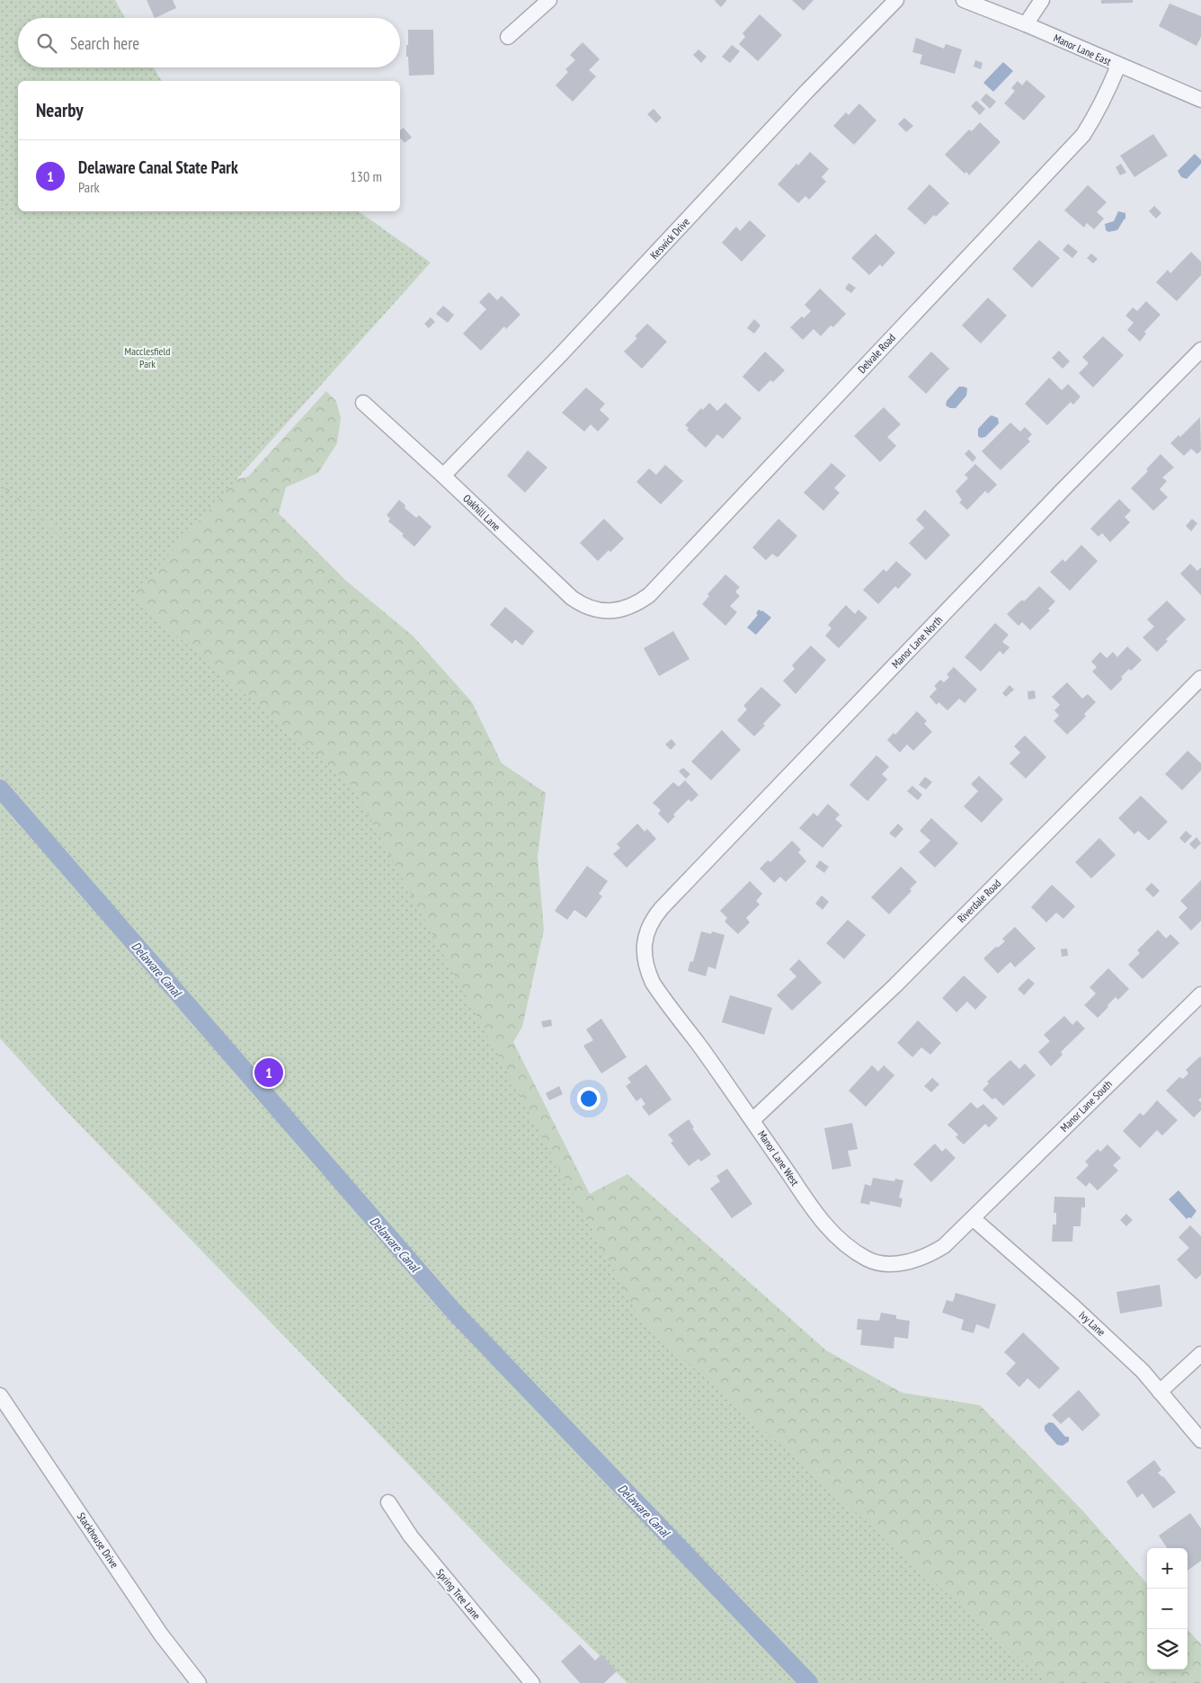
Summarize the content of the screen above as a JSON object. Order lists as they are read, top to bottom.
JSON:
{
  "streets": {
    "street": [
      "Manor Lane East",
      "Keswick Drive",
      "Delvale Road",
      "Oakhill Lane",
      "Manor Lane North",
      "Riverdale Road",
      "Manor Lane South",
      "Manor Lane West",
      "Ivy Lane",
      "Stackhouse Drive",
      "Spring Tree Lane"
    ]
  },
  "crossings": [
    ["Manor Lane East", "Delvale Road"],
    ["Keswick Drive", "Oakhill Lane"],
    ["Delvale Road", "Oakhill Lane"],
    ["Manor Lane North", "Manor Lane West"],
    ["Riverdale Road", "Manor Lane West"],
    ["Manor Lane South", "Manor Lane West"],
    ["Manor Lane South", "Ivy Lane"],
    ["Manor Lane West", "Ivy Lane"]
  ],
  "water": ["Delaware Canal"],
  "parks": ["Macclesfield Park"],
  "page": {
    "search": "Search here",
    "heading": "Nearby",
    "list": [
      {
        "mark": "1",
        "name": "Delaware Canal State Park",
        "note": "Park",
        "value": "130 m"
      }
    ],
    "pins": "1",
    "map_buttons": ["+", "−"]
  }
}
